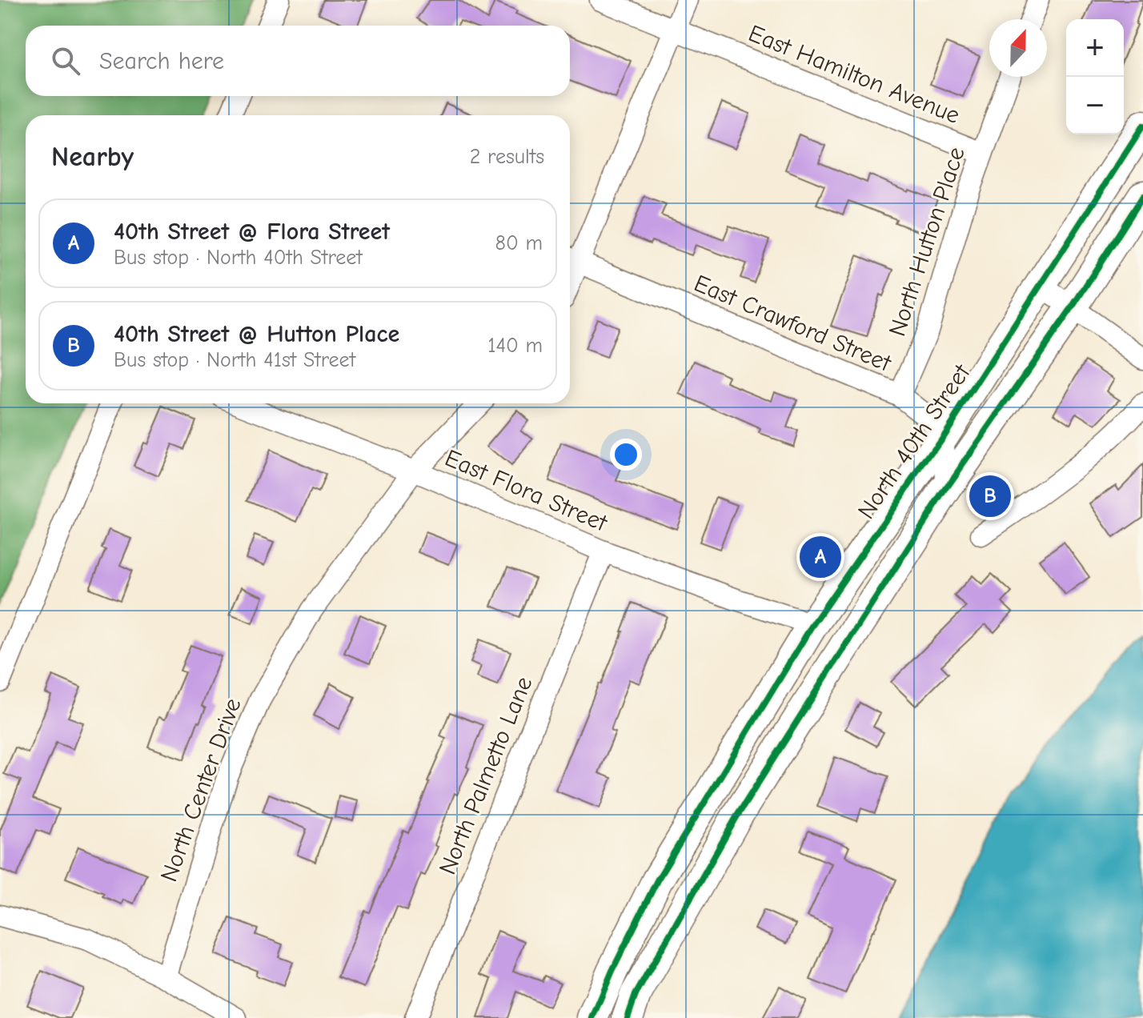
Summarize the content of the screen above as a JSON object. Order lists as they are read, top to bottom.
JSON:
{
  "streets": {
    "main road": ["North 40th Street"],
    "street": [
      "East Hamilton Avenue",
      "North Hutton Place",
      "East Crawford Street",
      "East Flora Street",
      "North Palmetto Lane",
      "North Center Drive"
    ]
  },
  "crossings": [
    ["East Hamilton Avenue", "North Hutton Place"],
    ["North Hutton Place", "East Crawford Street"],
    ["East Crawford Street", "North 40th Street"],
    ["North 40th Street", "East Flora Street"],
    ["East Flora Street", "North Palmetto Lane"],
    ["East Flora Street", "North Center Drive"]
  ],
  "north": "top",
  "page": {
    "map_buttons": ["+", "−"],
    "search": "Search here",
    "heading": ["Nearby", "2 results"],
    "list": [
      {
        "mark": "A",
        "name": "40th Street @ Flora Street",
        "note": "Bus stop · North 40th Street",
        "value": "80 m"
      },
      {
        "mark": "B",
        "name": "40th Street @ Hutton Place",
        "note": "Bus stop · North 41st Street",
        "value": "140 m"
      }
    ],
    "pins": ["B", "A"]
  }
}
